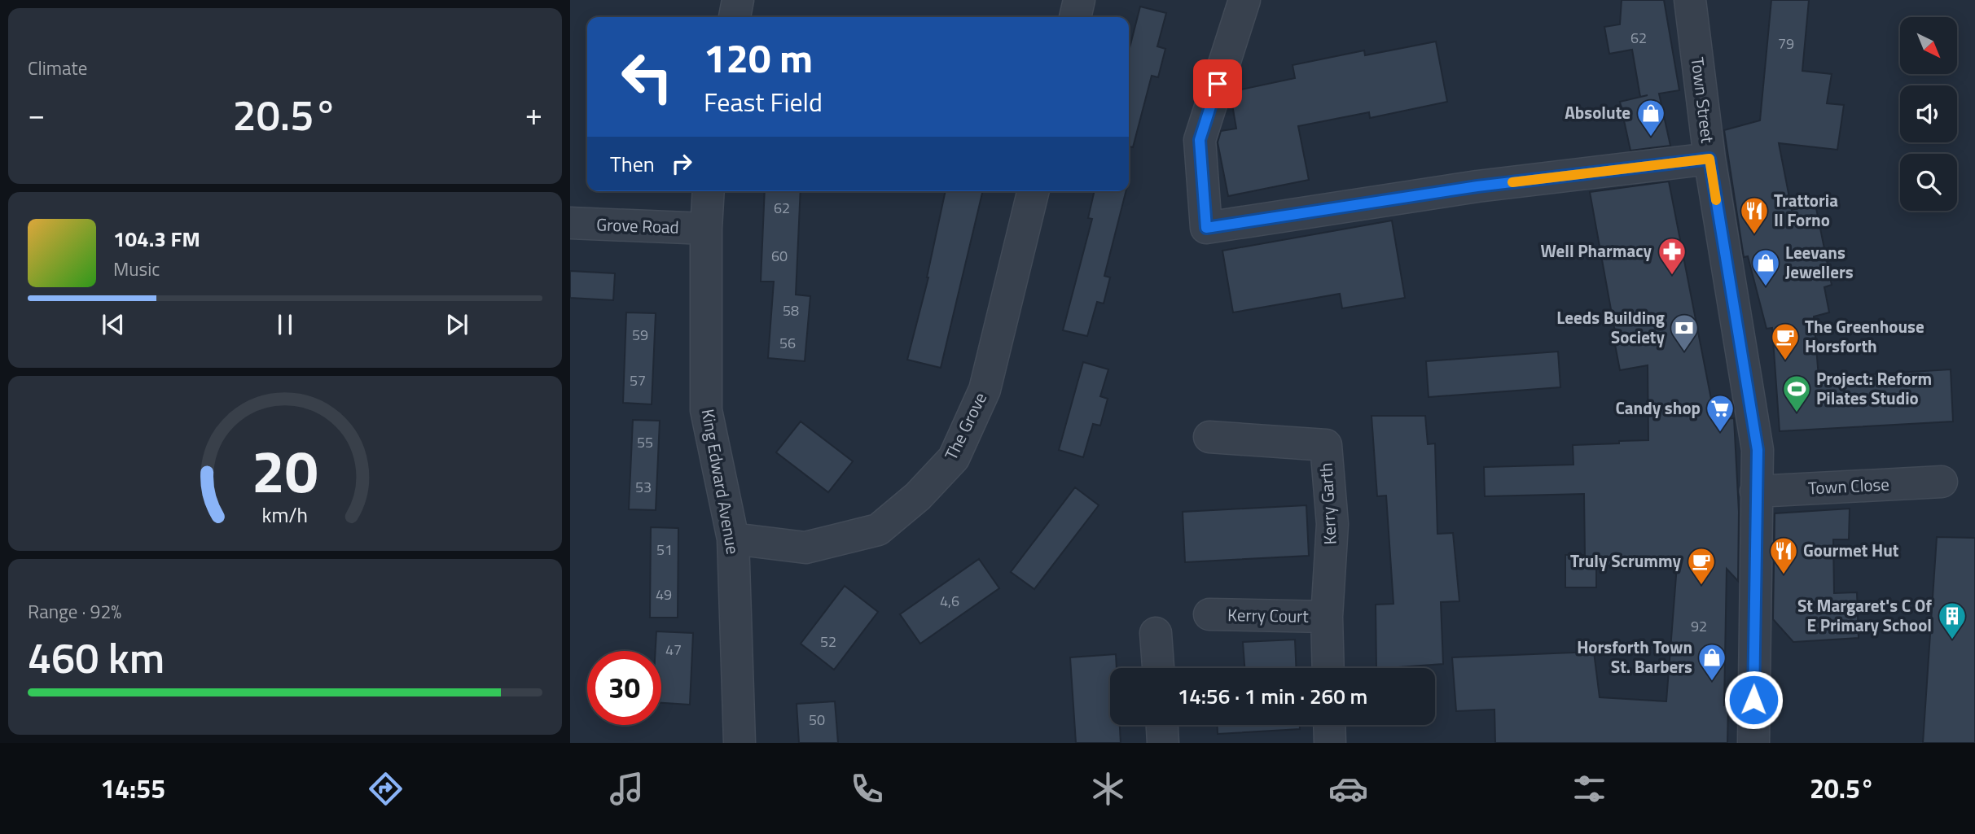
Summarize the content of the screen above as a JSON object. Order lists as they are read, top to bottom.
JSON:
{
  "streets": {
    "street": [
      "Town Street",
      "Grove Road",
      "The Grove",
      "King Edward Avenue",
      "Town Close",
      "Kerry Garth",
      "Kerry Court"
    ]
  },
  "crossings": [
    ["Town Street", "Town Close"],
    ["Grove Road", "King Edward Avenue"],
    ["The Grove", "King Edward Avenue"],
    ["Kerry Garth", "Kerry Court"]
  ],
  "places": {
    "shop": ["Absolute", "Leevans Jewellers", "Horsforth Town St. Barbers"],
    "restaurant": ["Trattoria Il Forno", "Gourmet Hut"],
    "pharmacy": ["Well Pharmacy"],
    "bank": ["Leeds Building Society"],
    "cafe": ["The Greenhouse Horsforth", "Truly Scrummy"],
    "sports": ["Project: Reform Pilates Studio"],
    "supermarket": ["Candy shop"],
    "building": ["St Margaret's C Of E Primary School"]
  },
  "house_numbers": [
    "62",
    "79",
    "62",
    "60",
    "58",
    "59",
    "56",
    "57",
    "55",
    "53",
    "51",
    "49",
    "4,6",
    "92",
    "52",
    "47",
    "50"
  ],
  "north": "bottom right",
  "page": {
    "tile": [
      "Climate",
      ["Range · 92%", "460 km"]
    ],
    "turn": ["120 m", "Feast Field"],
    "heat": ["−", "20.5°", "+"],
    "then": "Then",
    "song": ["104.3 FM", "Music"],
    "limit": "30",
    "trip": "14:56 · 1 min · 260 m",
    "tabs": ["14:55", "20.5°"],
    "gauge": ["20", "km/h"]
  }
}
